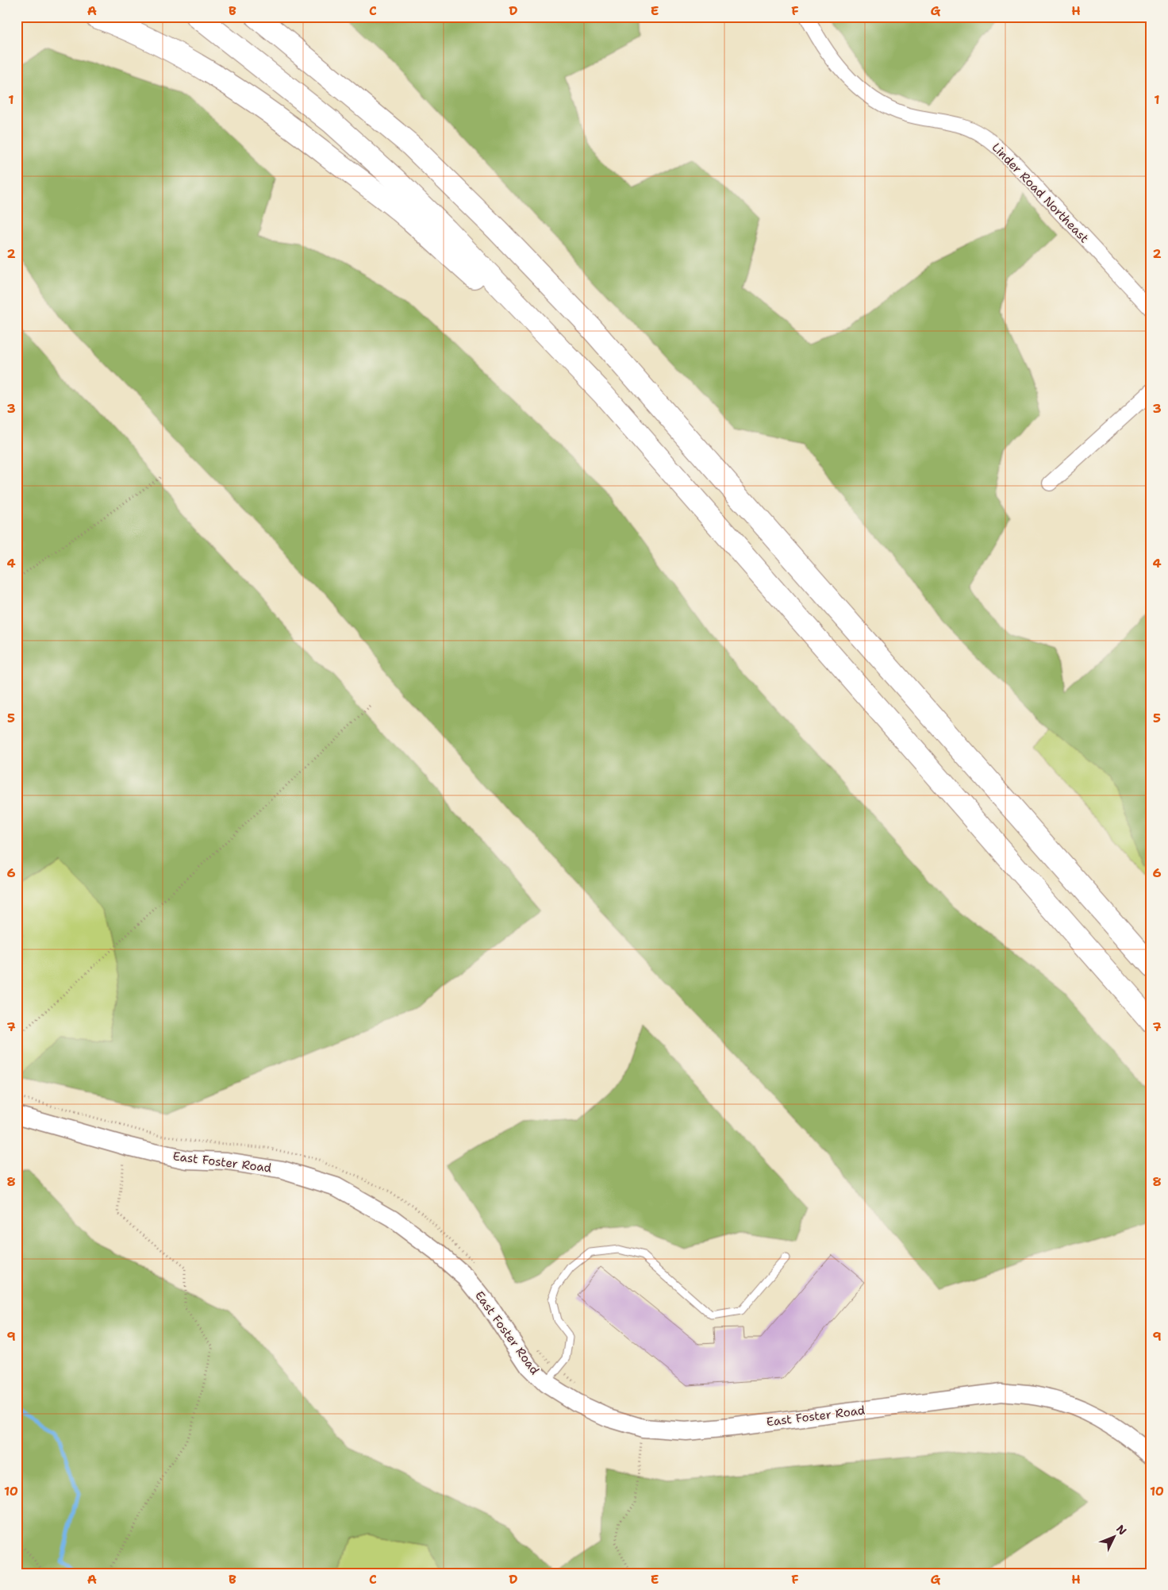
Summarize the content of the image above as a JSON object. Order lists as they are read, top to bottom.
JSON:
{
  "streets": {
    "street": ["Linder Road Northeast", "East Foster Road"]
  },
  "north": "top right",
  "grid": {
    "columns": [
      "A",
      "B",
      "C",
      "D",
      "E",
      "F",
      "G",
      "H"
    ],
    "rows": [
      "1",
      "2",
      "3",
      "4",
      "5",
      "6",
      "7",
      "8",
      "9",
      "10"
    ]
  }
}
